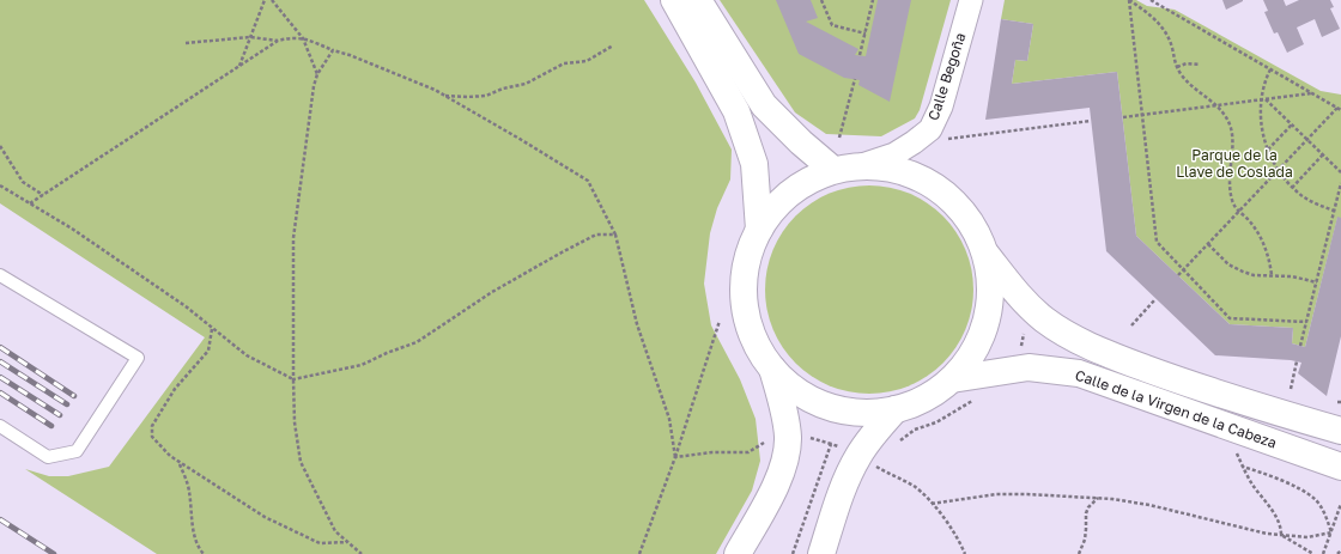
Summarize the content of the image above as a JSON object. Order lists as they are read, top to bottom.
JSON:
{
  "streets": {
    "main road": ["Calle de la Virgen de la Cabeza"],
    "street": ["Calle Begoña"]
  },
  "parks": ["Parque de la Llave de Coslada"]
}
